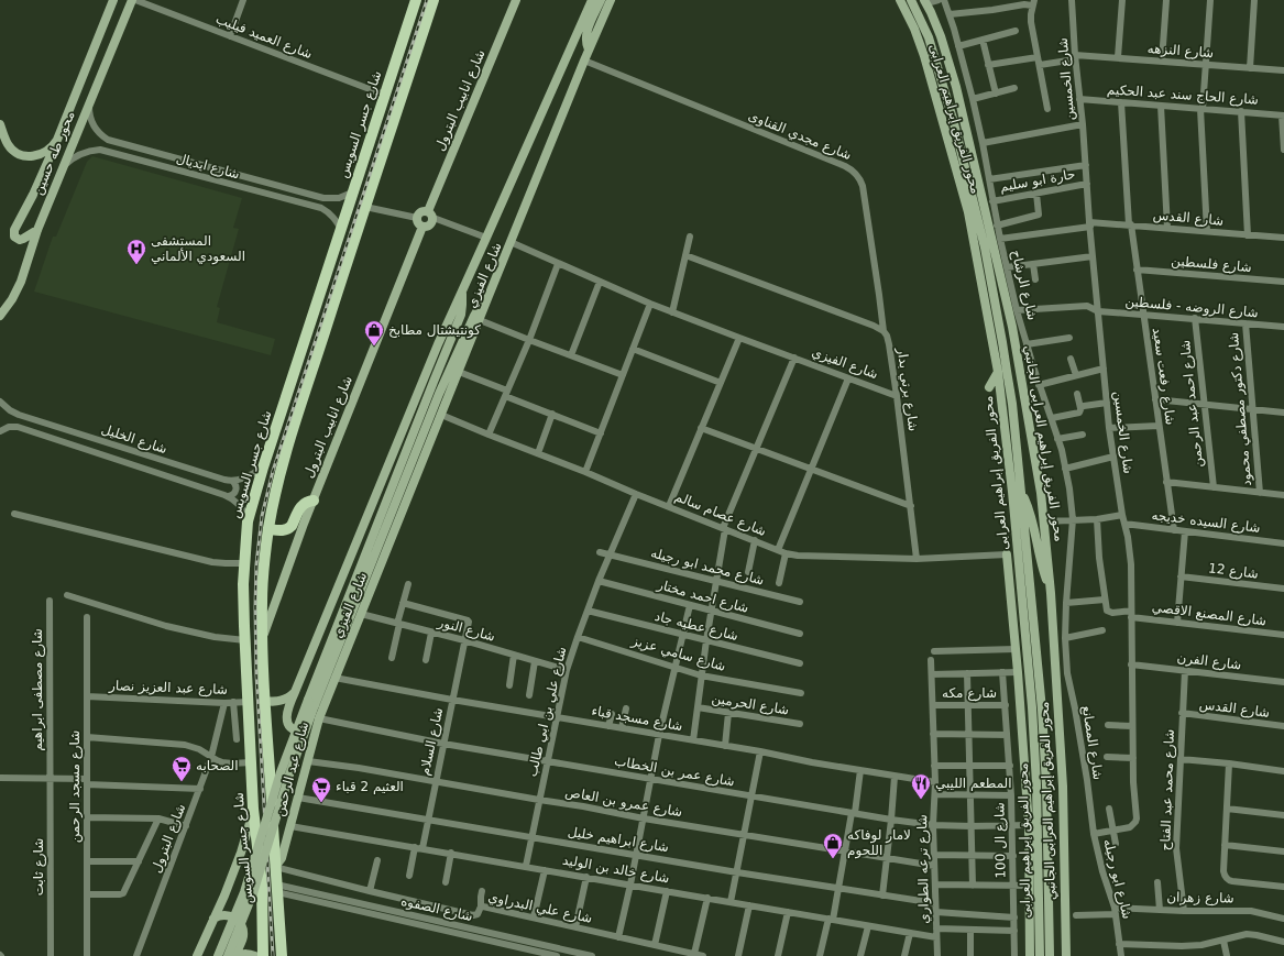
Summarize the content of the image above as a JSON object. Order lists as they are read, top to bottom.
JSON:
{
  "streets": {
    "main road": [
      "شارع انابيب البترول",
      "محور الفريق إبراهيم العرابى",
      "شارع جسر السويس",
      "محور طه حسين",
      "شارع الفيزي",
      "محور الفريق إبراهيم العرابى الجانبي",
      "شارع عبد الرحمن"
    ],
    "street": [
      "شارع العميد فيليب",
      "شارع النزهه",
      "شارع الخمسين",
      "شارع الحاج سند عبد الحكيم",
      "شارع مجدي القناوى",
      "شارع ايديال",
      "حارة ابو سليم",
      "شارع القدس",
      "شارع فلسطين",
      "شارع الرشاح",
      "شارع الروضه - فلسطين",
      "شارع رفعت سعيد",
      "شارع برتي بدار",
      "شارع احمد عبد الرحمن",
      "شارع دكتور مصطفي محمود",
      "شارع الخليل",
      "شارع عصام سالم",
      "شارع السيده خديجه",
      "شارع محمد ابو رجيله",
      "شارع 12",
      "شارع احمد مختار",
      "شارع المصنع الاقصي",
      "شارع عطيه جاد",
      "شارع النور",
      "شارع سامي عزيز",
      "شارع الفرن",
      "شارع عبد العزيز نصار",
      "شارع مصطفى ابراهيم",
      "شارع مكه",
      "شارع الحرمين",
      "شارع علي بن ابي طالب",
      "شارع مسجد قباء",
      "شارع السلام",
      "شارع المصانع",
      "شارع عمر بن الخطاب",
      "شارع مسجد الرحمن",
      "شارع محمد عبد الفتاح",
      "شارع عمرو بن العاص",
      "شارع البترول",
      "شارع ابراهيم خليل",
      "شارع ال 100",
      "شارع ثابت",
      "شارع خالد بن الوليد",
      "شارع ترعه الطواري",
      "شارع ابو رجيله",
      "شارع زهران",
      "شارع علي البدراوي",
      "شارع الصفوه"
    ]
  },
  "crossings": [
    ["شارع العميد فيليب", "شارع جسر السويس"],
    ["شارع العميد فيليب", "محور طه حسين"],
    ["شارع النزهه", "شارع الخمسين"],
    ["شارع الخمسين", "شارع الحاج سند عبد الحكيم"],
    ["شارع الخمسين", "حارة ابو سليم"],
    ["شارع الخمسين", "شارع القدس"],
    ["شارع الخمسين", "شارع الروضه - فلسطين"],
    ["شارع الخمسين", "شارع السيده خديجه"],
    ["شارع الخمسين", "شارع المصنع الاقصي"],
    ["شارع الخمسين", "شارع الفرن"],
    ["شارع الخمسين", "شارع المصانع"],
    ["شارع الخمسين", "شارع ابو رجيله"],
    ["شارع الحاج سند عبد الحكيم", "شارع رفعت سعيد"],
    ["محور الفريق إبراهيم العرابى", "محور الفريق إبراهيم العرابى الجانبي"],
    ["محور الفريق إبراهيم العرابى", "شارع عمر بن الخطاب"],
    ["شارع جسر السويس", "شارع ايديال"],
    ["شارع جسر السويس", "شارع الخليل"],
    ["شارع جسر السويس", "شارع عبد العزيز نصار"],
    ["شارع مجدي القناوى", "شارع برتي بدار"],
    ["محور طه حسين", "شارع ايديال"],
    ["حارة ابو سليم", "شارع الرشاح"],
    ["شارع القدس", "شارع الرشاح"],
    ["شارع القدس", "شارع رفعت سعيد"],
    ["شارع القدس", "شارع محمد عبد الفتاح"],
    ["شارع فلسطين", "شارع رفعت سعيد"],
    ["شارع الفيزي", "شارع برتي بدار"],
    ["شارع الفيزي", "شارع عصام سالم"],
    ["شارع الفيزي", "شارع النور"],
    ["شارع الفيزي", "شارع مسجد قباء"],
    ["شارع الفيزي", "شارع عبد الرحمن"],
    ["شارع الرشاح", "شارع الروضه - فلسطين"],
    ["شارع الرشاح", "شارع المصانع"],
    ["شارع الروضه - فلسطين", "شارع رفعت سعيد"],
    ["شارع الروضه - فلسطين", "شارع احمد عبد الرحمن"],
    ["شارع الروضه - فلسطين", "شارع دكتور مصطفي محمود"],
    ["شارع رفعت سعيد", "شارع السيده خديجه"],
    ["شارع برتي بدار", "شارع عصام سالم"],
    ["محور الفريق إبراهيم العرابى الجانبي", "شارع عصام سالم"],
    ["محور الفريق إبراهيم العرابى الجانبي", "شارع عمر بن الخطاب"],
    ["شارع عصام سالم", "شارع علي بن ابي طالب"],
    ["شارع محمد ابو رجيله", "شارع علي بن ابي طالب"],
    ["شارع احمد مختار", "شارع علي بن ابي طالب"],
    ["شارع عطيه جاد", "شارع علي بن ابي طالب"],
    ["شارع النور", "شارع علي بن ابي طالب"],
    ["شارع النور", "شارع السلام"],
    ["شارع سامي عزيز", "شارع علي بن ابي طالب"],
    ["شارع الفرن", "شارع محمد عبد الفتاح"],
    ["شارع عبد العزيز نصار", "شارع مسجد الرحمن"],
    ["شارع عبد العزيز نصار", "شارع البترول"],
    ["شارع مصطفى ابراهيم", "شارع ثابت"],
    ["شارع مكه", "شارع ال 100"],
    ["شارع علي بن ابي طالب", "شارع مسجد قباء"],
    ["شارع علي بن ابي طالب", "شارع عمر بن الخطاب"],
    ["شارع علي بن ابي طالب", "شارع عمرو بن العاص"],
    ["شارع علي بن ابي طالب", "شارع ابراهيم خليل"],
    ["شارع علي بن ابي طالب", "شارع خالد بن الوليد"],
    ["شارع مسجد قباء", "شارع السلام"],
    ["شارع مسجد قباء", "شارع عبد الرحمن"],
    ["شارع مسجد قباء", "شارع ترعه الطواري"],
    ["شارع السلام", "شارع عمر بن الخطاب"],
    ["شارع السلام", "شارع عمرو بن العاص"],
    ["شارع السلام", "شارع ابراهيم خليل"],
    ["شارع السلام", "شارع خالد بن الوليد"],
    ["شارع المصانع", "شارع ابو رجيله"],
    ["شارع عبد الرحمن", "شارع عمر بن الخطاب"],
    ["شارع عبد الرحمن", "شارع عمرو بن العاص"],
    ["شارع عبد الرحمن", "شارع ابراهيم خليل"],
    ["شارع عبد الرحمن", "شارع خالد بن الوليد"],
    ["شارع عبد الرحمن", "شارع علي البدراوي"],
    ["شارع عمر بن الخطاب", "شارع ال 100"],
    ["شارع عمر بن الخطاب", "شارع ترعه الطواري"],
    ["شارع محمد عبد الفتاح", "شارع زهران"],
    ["شارع عمرو بن العاص", "شارع ترعه الطواري"],
    ["شارع ابراهيم خليل", "شارع ترعه الطواري"],
    ["شارع خالد بن الوليد", "شارع ترعه الطواري"],
    ["شارع ابو رجيله", "شارع زهران"]
  ],
  "places": {
    "hospital": ["المستشفى السعودي الألماني"],
    "shop": ["كونتيشتال مطابخ", "لامار لوفاكه اللحوم"],
    "supermarket": ["الصحابه", "العثيم 2 قباء"],
    "restaurant": ["المطعم الليبي"]
  }
}
